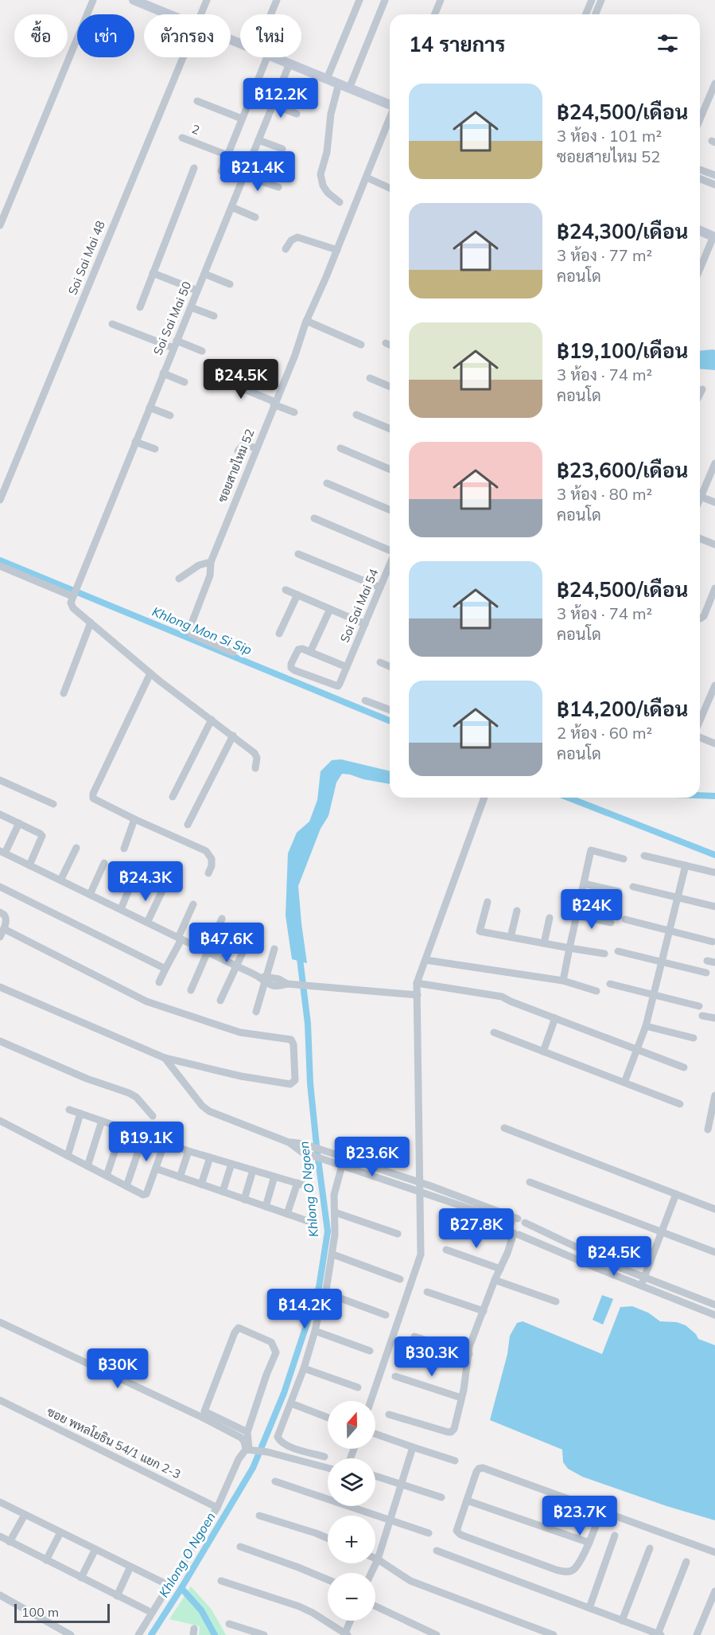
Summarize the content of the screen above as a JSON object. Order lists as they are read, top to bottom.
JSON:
{
  "streets": {
    "street": [
      "2",
      "Soi Sai Mai 48",
      "Soi Sai Mai 50",
      "ซอยสายไหม 52",
      "Soi Sai Mai 54",
      "ซอย พหลโยธิน 54/1 แยก 2-3"
    ]
  },
  "water": ["Khlong Mon Si Sip", "Khlong O Ngoen"],
  "scale_bar": "100 m",
  "north": "top",
  "page": {
    "chip": [
      "ซื้อ",
      "เช่า",
      "ตัวกรอง",
      "ใหม่"
    ],
    "heading": "14 รายการ",
    "list": [
      {
        "name": "฿24,500/เดือน",
        "note": "3 ห้อง · 101 m² · ซอยสายไหม 52"
      },
      {
        "name": "฿24,300/เดือน",
        "note": "3 ห้อง · 77 m² · คอนโด"
      },
      {
        "name": "฿19,100/เดือน",
        "note": "3 ห้อง · 74 m² · คอนโด"
      },
      {
        "name": "฿23,600/เดือน",
        "note": "3 ห้อง · 80 m² · คอนโด"
      },
      {
        "name": "฿24,500/เดือน",
        "note": "3 ห้อง · 74 m² · คอนโด"
      },
      {
        "name": "฿14,200/เดือน",
        "note": "2 ห้อง · 60 m² · คอนโด"
      }
    ],
    "price": [
      "฿12.2K",
      "฿21.4K",
      "฿24.5K",
      "฿24.3K",
      "฿24K",
      "฿47.6K",
      "฿19.1K",
      "฿23.6K",
      "฿27.8K",
      "฿24.5K",
      "฿14.2K",
      "฿30.3K",
      "฿30K",
      "฿23.7K"
    ],
    "map_buttons": ["+", "−"],
    "scale": "100 m"
  }
}
